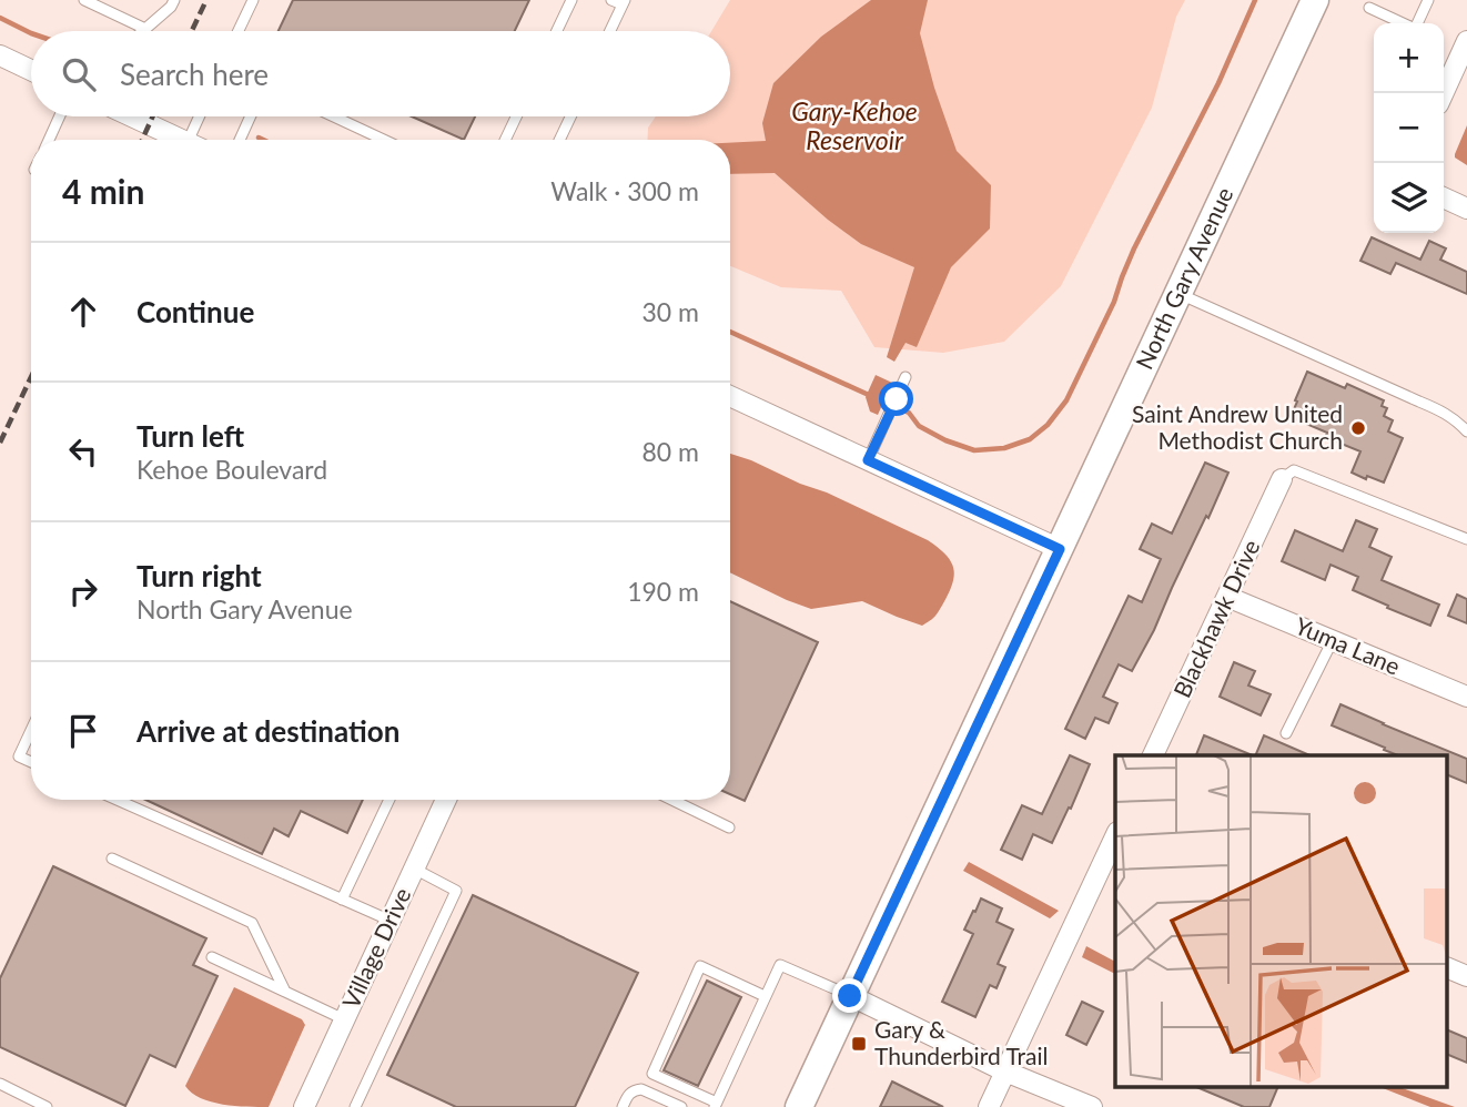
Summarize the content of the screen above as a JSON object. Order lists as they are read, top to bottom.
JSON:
{
  "streets": {
    "street": [
      "North Gary Avenue",
      "Blackhawk Drive",
      "Yuma Lane",
      "Village Drive"
    ]
  },
  "crossings": [
    ["Blackhawk Drive", "Yuma Lane"]
  ],
  "water": ["Gary-Kehoe Reservoir"],
  "places": {
    "other": ["Saint Andrew United Methodist Church"],
    "transit": ["Gary & Thunderbird Trail"]
  },
  "page": {
    "map_buttons": ["+", "−"],
    "search": "Search here",
    "heading": ["4 min", "Walk · 300 m"],
    "list": [
      ["Continue", "30 m"],
      ["Turn left", "Kehoe Boulevard", "80 m"],
      ["Turn right", "North Gary Avenue", "190 m"],
      "Arrive at destination"
    ]
  }
}
